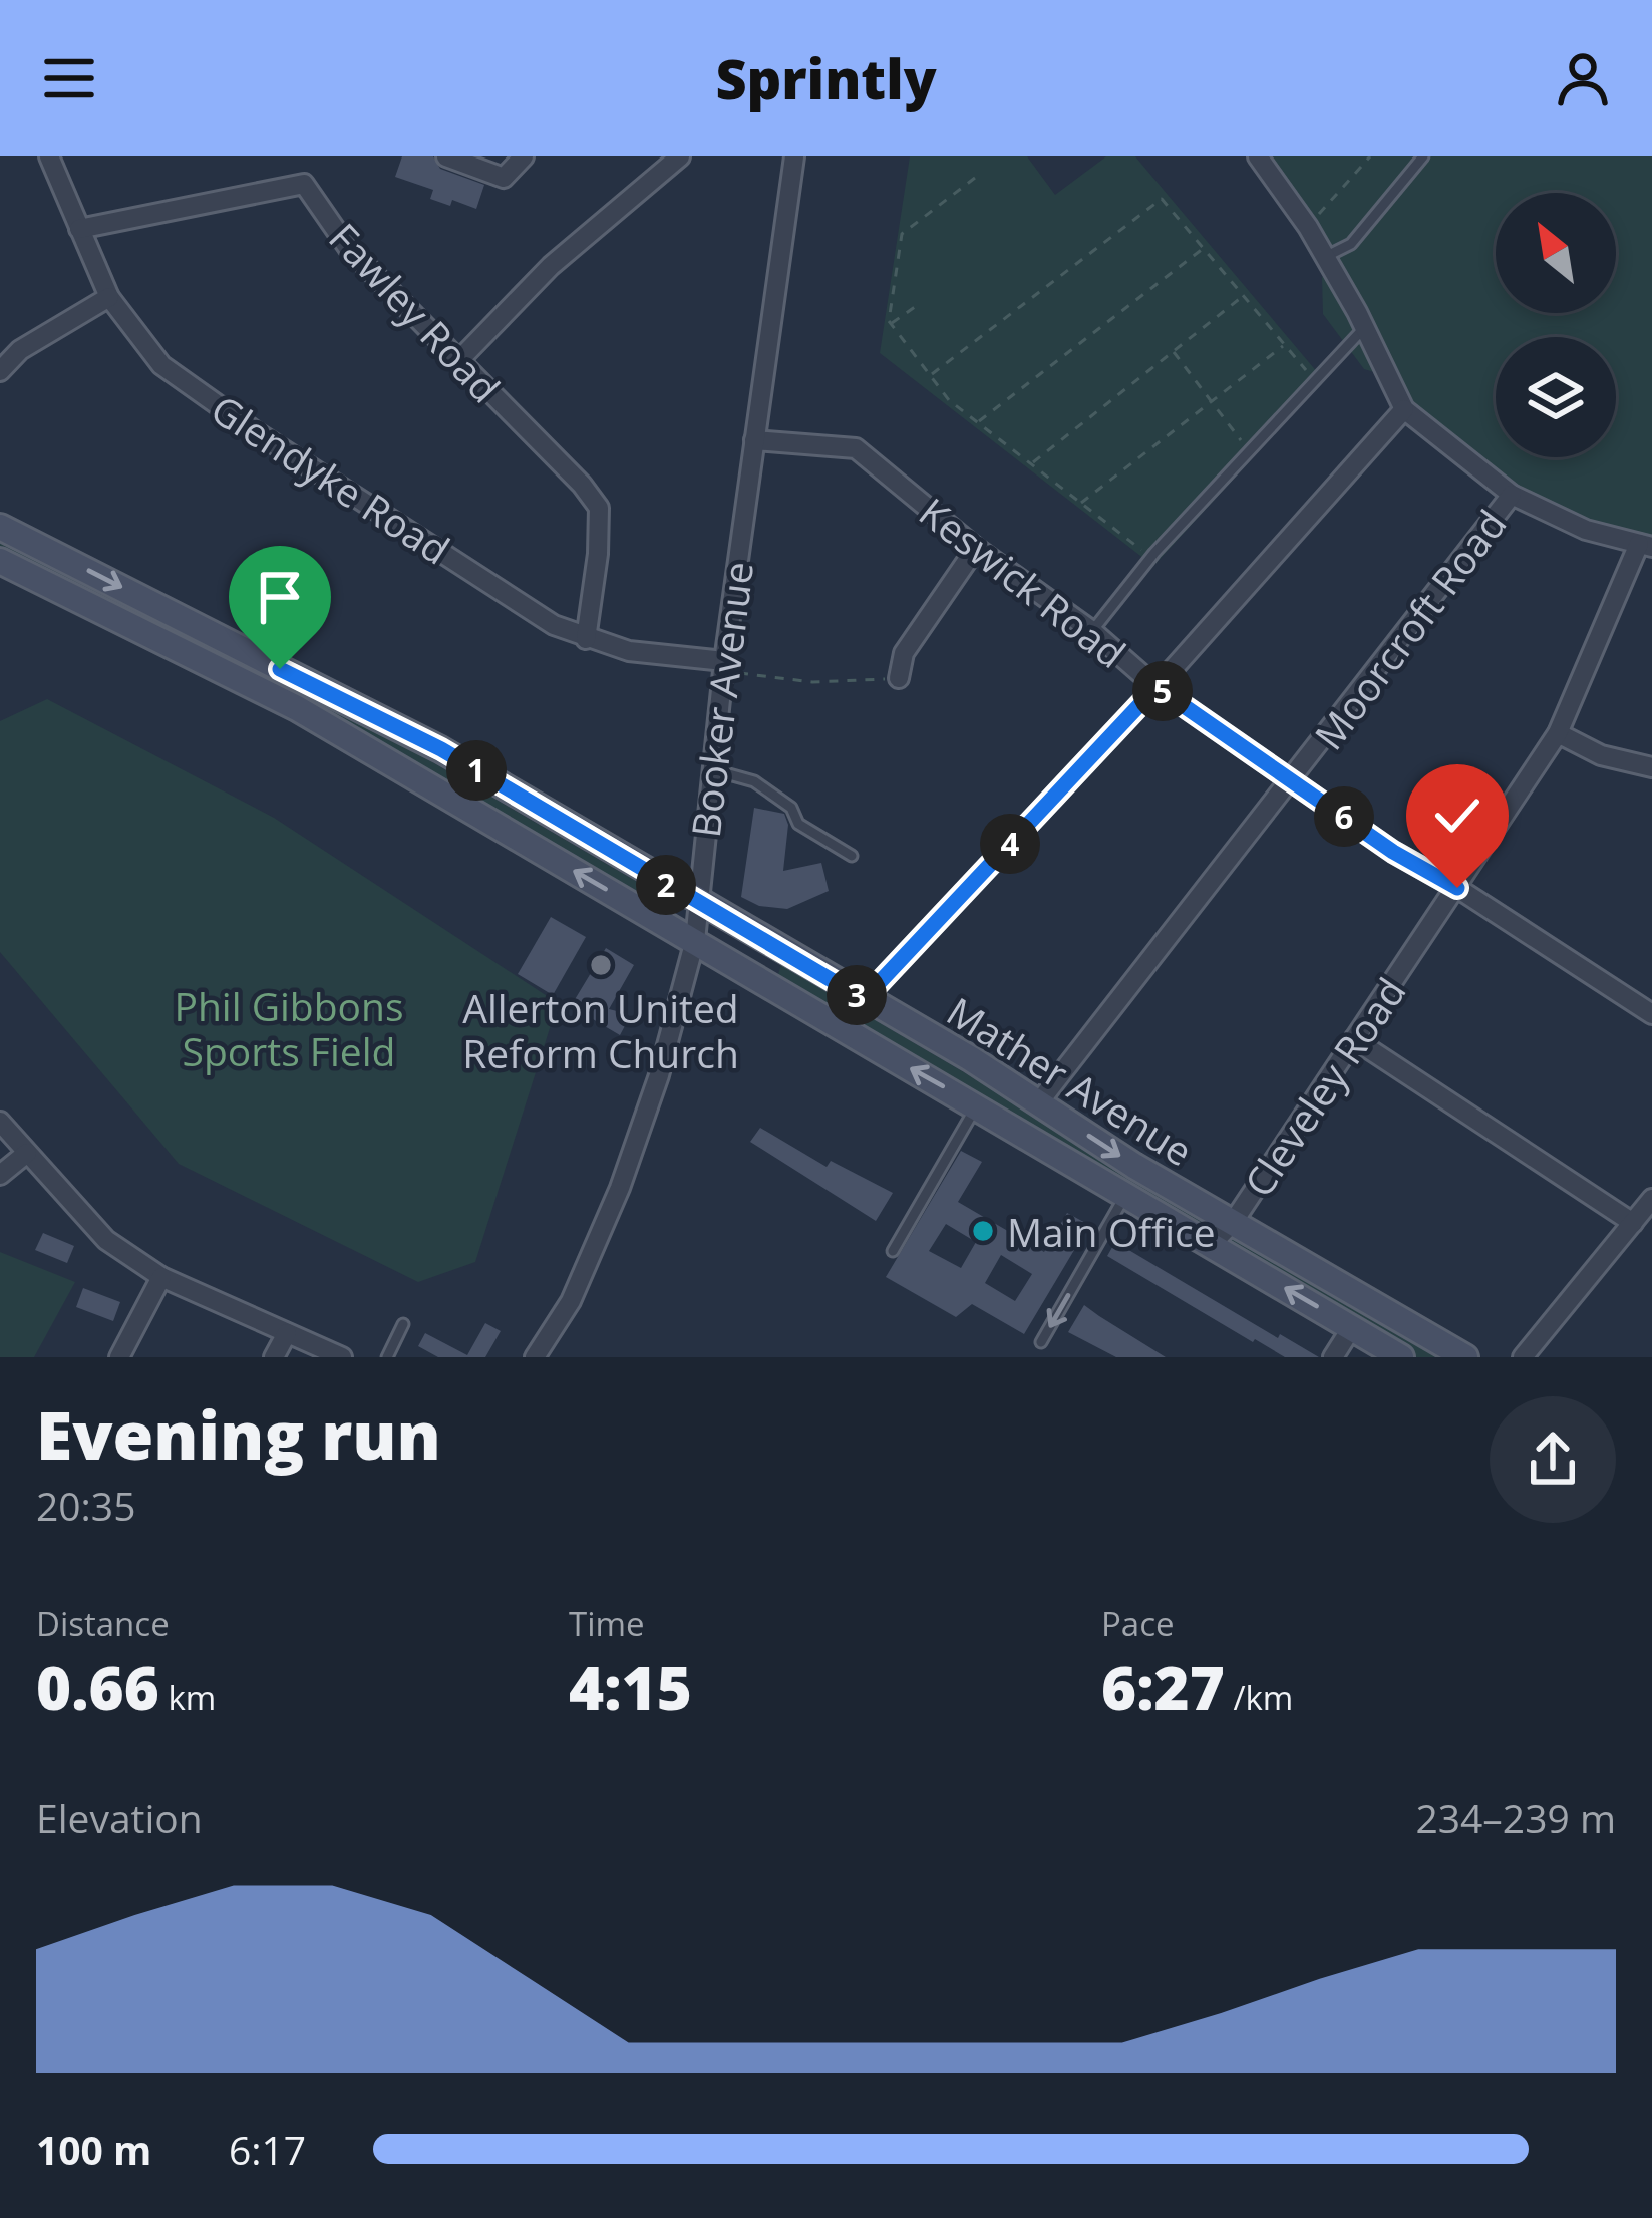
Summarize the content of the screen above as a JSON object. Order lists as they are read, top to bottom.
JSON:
{
  "streets": {
    "main road": ["Mather Avenue"],
    "street": [
      "Fawley Road",
      "Glendyke Road",
      "Keswick Road",
      "Moorcroft Road",
      "Booker Avenue",
      "Cleveley Road"
    ]
  },
  "crossings": [
    ["Fawley Road", "Glendyke Road"],
    ["Glendyke Road", "Booker Avenue"],
    ["Keswick Road", "Moorcroft Road"],
    ["Keswick Road", "Booker Avenue"],
    ["Keswick Road", "Cleveley Road"],
    ["Moorcroft Road", "Mather Avenue"],
    ["Booker Avenue", "Mather Avenue"],
    ["Mather Avenue", "Cleveley Road"]
  ],
  "parks": ["Phil Gibbons Sports Field"],
  "places": ["Allerton United Reform Church", "Main Office"],
  "north": "top left",
  "page": {
    "header": "Sprintly",
    "pins": [
      "5",
      "1",
      "6",
      "4",
      "2",
      "3"
    ],
    "heading": ["Evening run", "20:35"],
    "stats": [
      ["Distance", "0.66 km"],
      ["Time", "4:15"],
      ["Pace", "6:27 /km"]
    ],
    "chart": ["Elevation", "234–239 m"],
    "list": [
      {
        "name": "100 m",
        "note": "6:17"
      }
    ]
  }
}
